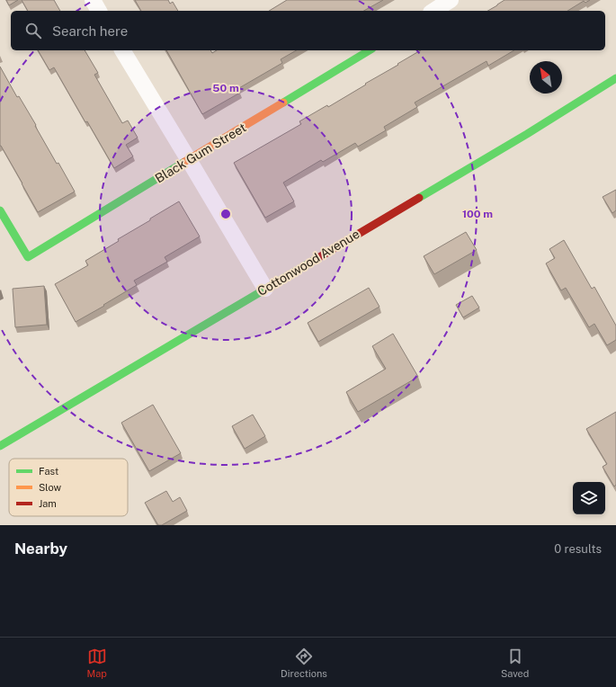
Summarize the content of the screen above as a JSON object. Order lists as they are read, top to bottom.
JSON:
{
  "streets": {
    "street": ["Black Gum Street", "Cottonwood Avenue"]
  },
  "legend": ["Fast", "Slow", "Jam"],
  "north": "top left",
  "page": {
    "search": "Search here",
    "heading": ["Nearby", "0 results"],
    "nav": ["Map", "Directions", "Saved"]
  },
  "rings": ["50 m", "100 m"]
}
